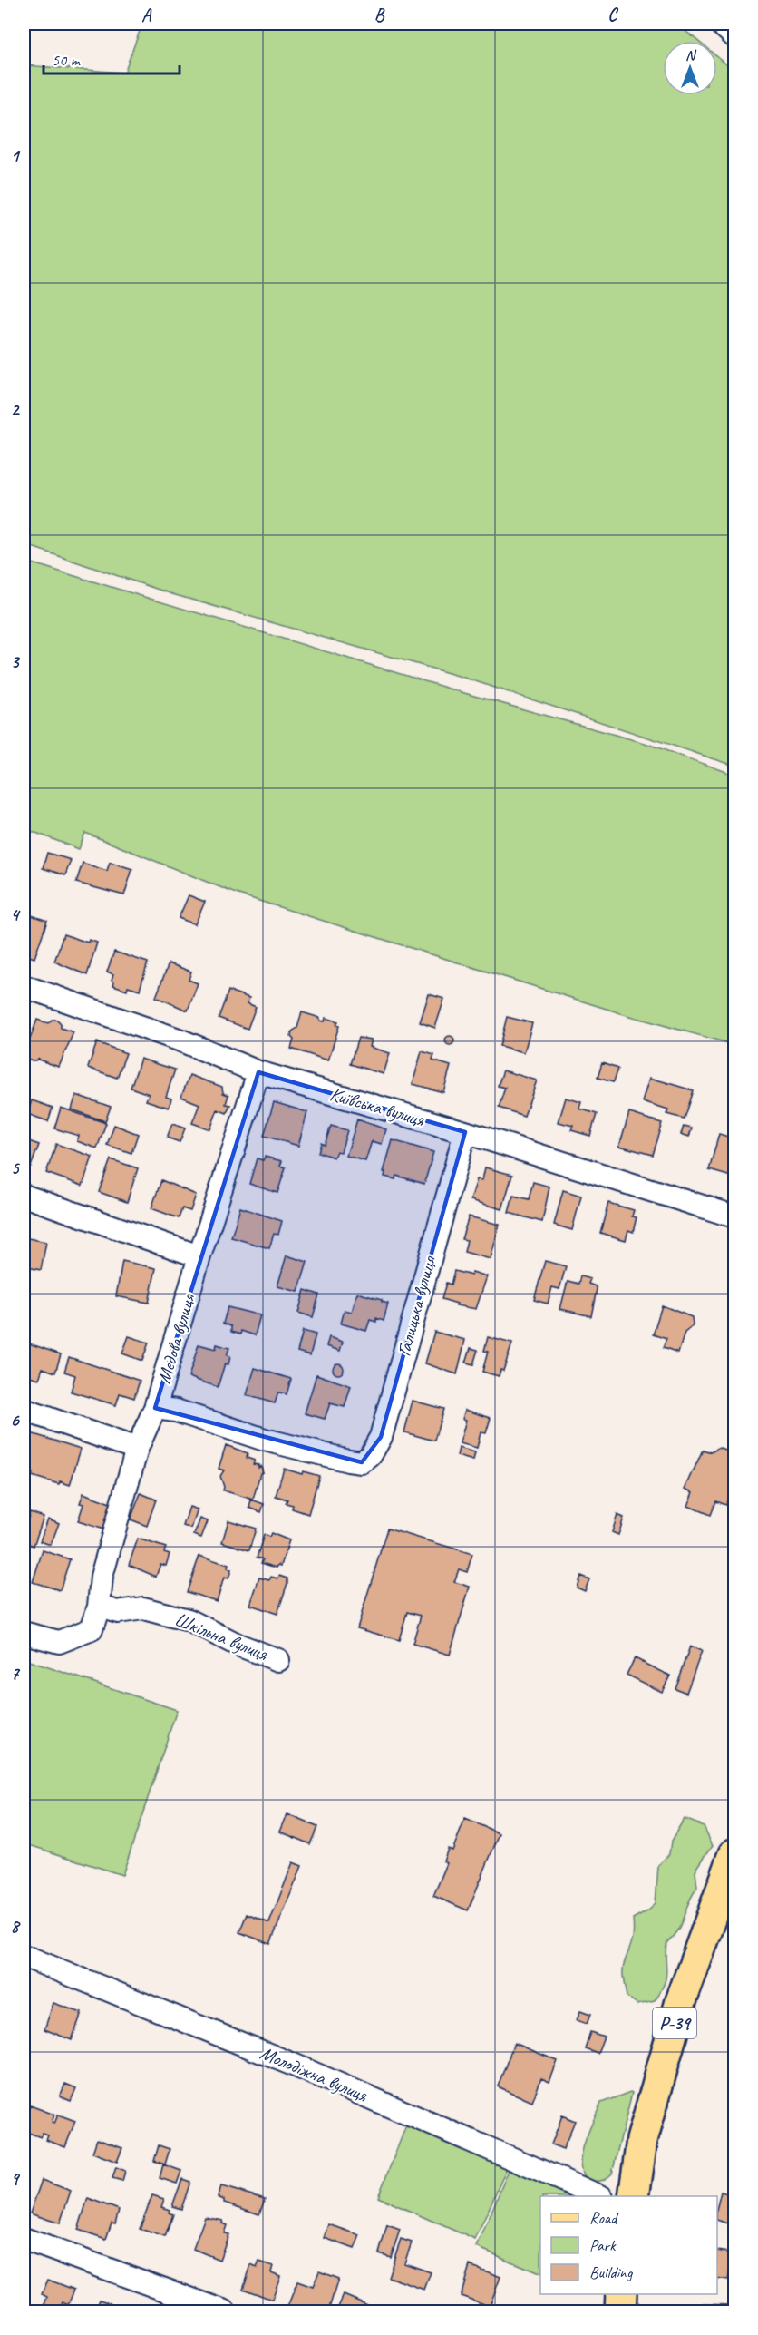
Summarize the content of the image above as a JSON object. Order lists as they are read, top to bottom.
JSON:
{
  "streets": {
    "main road": ["Р-39"],
    "street": [
      "Київська вулиця",
      "Галицька вулиця",
      "Медова вулиця",
      "Шкільна вулиця",
      "Молодіжна вулиця"
    ]
  },
  "crossings": [
    ["Київська вулиця", "Галицька вулиця"],
    ["Київська вулиця", "Медова вулиця"],
    ["Галицька вулиця", "Медова вулиця"],
    ["Медова вулиця", "Шкільна вулиця"]
  ],
  "legend": ["Road", "Park", "Building"],
  "scale_bar": "50 m",
  "north": "top",
  "grid": {
    "columns": ["A", "B", "C"],
    "rows": [
      "1",
      "2",
      "3",
      "4",
      "5",
      "6",
      "7",
      "8",
      "9"
    ]
  }
}
